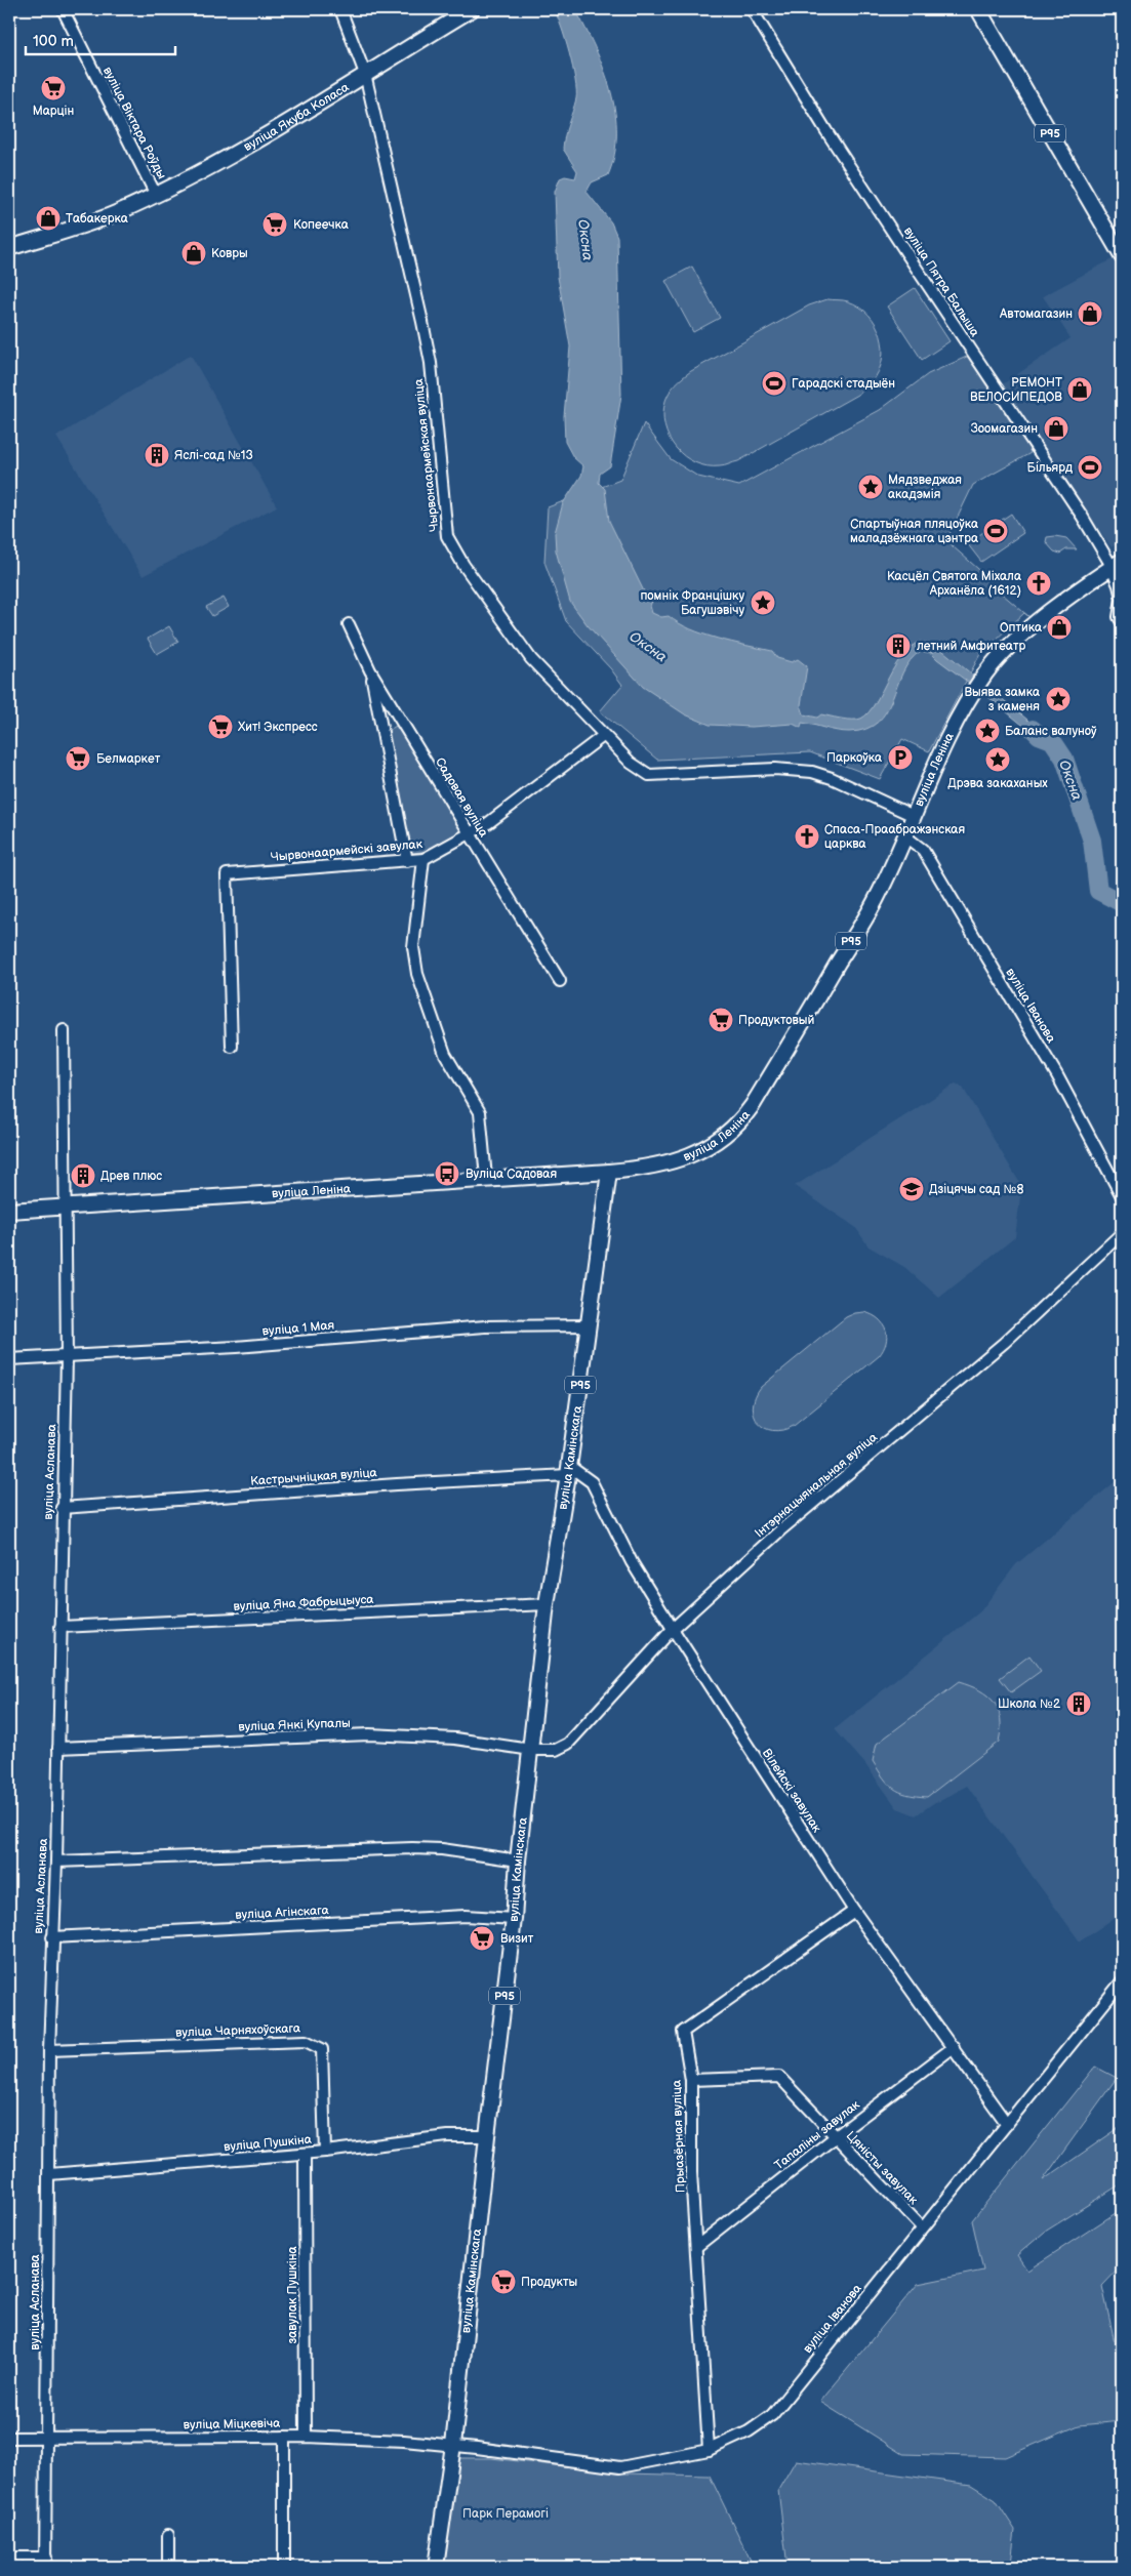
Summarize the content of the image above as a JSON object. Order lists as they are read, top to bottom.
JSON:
{
  "streets": {
    "main road": [
      "вуліца Якуба Коласа",
      "Р95",
      "вуліца Леніна",
      "вуліца Камінскага"
    ],
    "street": [
      "вуліца Віктара Роўды",
      "вуліца Пятра Балыша",
      "Чырвонаармейская вуліца",
      "Садовая вуліца",
      "Чырвонаармейскі завулак",
      "вуліца Іванова",
      "вуліца 1 Мая",
      "вуліца Асланава",
      "Кастрычніцкая вуліца",
      "Інтэрнацыянальная вуліца",
      "вуліца Яна Фабрыцыуса",
      "вуліца Янкі Купалы",
      "Вілейскі завулак",
      "вуліца Агінскага",
      "вуліца Чарняхоўскага",
      "Тапаліны завулак",
      "Прыазёрная вуліца",
      "вуліца Пушкіна",
      "Цяністы завулак",
      "завулак Пушкіна",
      "вуліца Міцкевіча"
    ]
  },
  "crossings": [
    ["вуліца Якуба Коласа", "вуліца Віктара Роўды"],
    ["вуліца Якуба Коласа", "Чырвонаармейская вуліца"],
    ["вуліца Пятра Балыша", "вуліца Леніна"],
    ["Чырвонаармейская вуліца", "вуліца Леніна"],
    ["Чырвонаармейская вуліца", "Чырвонаармейскі завулак"],
    ["вуліца Леніна", "вуліца Іванова"],
    ["вуліца Леніна", "вуліца Камінскага"],
    ["вуліца Леніна", "вуліца Асланава"],
    ["Садовая вуліца", "Чырвонаармейскі завулак"],
    ["вуліца Іванова", "вуліца Камінскага"],
    ["вуліца Іванова", "Вілейскі завулак"],
    ["вуліца Іванова", "Прыазёрная вуліца"],
    ["вуліца Іванова", "Цяністы завулак"],
    ["вуліца Іванова", "вуліца Міцкевіча"],
    ["вуліца 1 Мая", "вуліца Камінскага"],
    ["вуліца 1 Мая", "вуліца Асланава"],
    ["вуліца Камінскага", "Кастрычніцкая вуліца"],
    ["вуліца Камінскага", "Інтэрнацыянальная вуліца"],
    ["вуліца Камінскага", "вуліца Яна Фабрыцыуса"],
    ["вуліца Камінскага", "вуліца Янкі Купалы"],
    ["вуліца Камінскага", "Вілейскі завулак"],
    ["вуліца Камінскага", "вуліца Агінскага"],
    ["вуліца Камінскага", "вуліца Пушкіна"],
    ["вуліца Камінскага", "вуліца Міцкевіча"],
    ["вуліца Асланава", "Кастрычніцкая вуліца"],
    ["вуліца Асланава", "вуліца Яна Фабрыцыуса"],
    ["вуліца Асланава", "вуліца Янкі Купалы"],
    ["вуліца Асланава", "вуліца Агінскага"],
    ["вуліца Асланава", "вуліца Чарняхоўскага"],
    ["вуліца Асланава", "вуліца Пушкіна"],
    ["вуліца Асланава", "вуліца Міцкевіча"],
    ["Кастрычніцкая вуліца", "Вілейскі завулак"],
    ["Інтэрнацыянальная вуліца", "вуліца Янкі Купалы"],
    ["Інтэрнацыянальная вуліца", "Вілейскі завулак"],
    ["Вілейскі завулак", "Тапаліны завулак"],
    ["Вілейскі завулак", "Прыазёрная вуліца"],
    ["вуліца Чарняхоўскага", "вуліца Пушкіна"],
    ["Тапаліны завулак", "Прыазёрная вуліца"],
    ["Тапаліны завулак", "Цяністы завулак"],
    ["Прыазёрная вуліца", "Цяністы завулак"],
    ["вуліца Пушкіна", "завулак Пушкіна"],
    ["завулак Пушкіна", "вуліца Міцкевіча"]
  ],
  "water": ["Оксна"],
  "parks": ["Парк Перамогі"],
  "places": {
    "supermarket": [
      "Марцін",
      "Копеечка",
      "Хит! Экспресс",
      "Белмаркет",
      "Продуктовый",
      "Визит",
      "Продукты"
    ],
    "shop": [
      "Табакерка",
      "Ковры",
      "Автомагазин",
      "РЕМОНТ ВЕЛОСИПЕДОВ",
      "Зоомагазин",
      "Оптика"
    ],
    "sports": ["Гарадскі стадыён", "Більярд", "Спартыўная пляцоўка маладзёжнага цэнтра"],
    "building": [
      "Яслі-сад №13",
      "летний Амфитеатр",
      "Древ плюс",
      "Школа №2"
    ],
    "place": [
      "Мядзведжая акадэмія",
      "помнік Францішку Багушэвічу",
      "Выява замка з каменя",
      "Баланс валуноў",
      "Дрэва закаханых"
    ],
    "church": ["Касцёл Святога Міхала Арханёла (1612)", "Спаса-Праабражэнская царква"],
    "parking": ["Паркоўка"],
    "bus stop": ["Вуліца Садовая"],
    "school or university": ["Дзіцячы сад №8"]
  },
  "scale_bar": "100 m"
}
